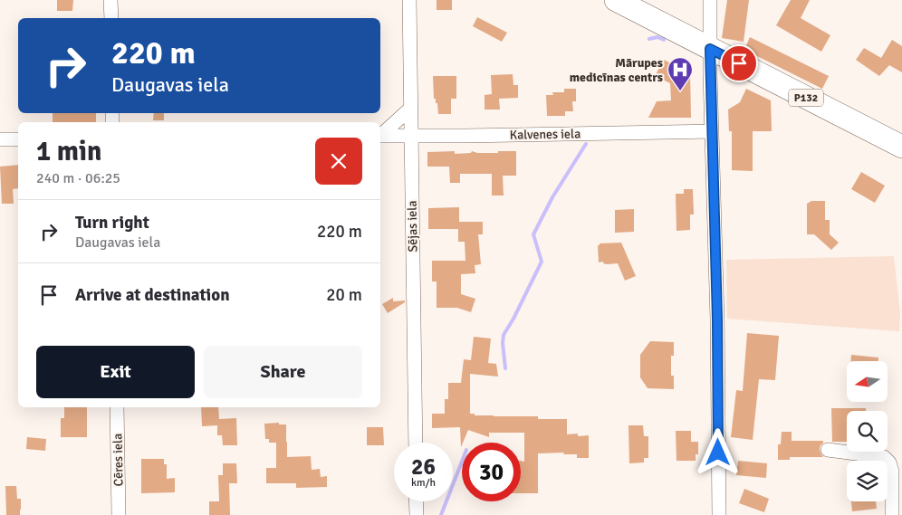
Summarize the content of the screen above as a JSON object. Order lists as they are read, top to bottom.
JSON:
{
  "streets": {
    "main road": ["P132"],
    "street": ["Kalvenes iela", "Sējas iela", "Cēres iela"]
  },
  "crossings": [
    ["Kalvenes iela", "Sējas iela"]
  ],
  "places": {
    "hospital": ["Mārupes medicīnas centrs"]
  },
  "north": "left",
  "page": {
    "turn": ["220 m", "Daugavas iela"],
    "heading": ["1 min", "240 m · 06:25"],
    "list": [
      {
        "name": "Turn right",
        "note": "Daugavas iela",
        "value": "220 m"
      },
      {
        "name": "Arrive at destination",
        "value": "20 m"
      }
    ],
    "buttons": ["Exit", "Share"],
    "speed": "26 km/h",
    "limit": "30"
  }
}
